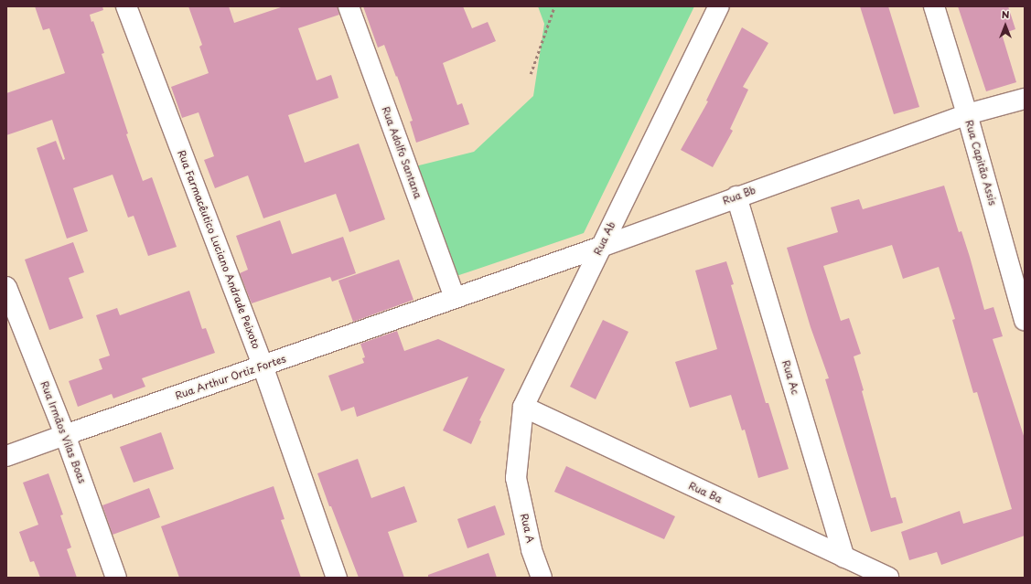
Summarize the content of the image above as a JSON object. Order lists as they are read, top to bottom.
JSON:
{
  "streets": {
    "street": [
      "Rua Adolfo Santana",
      "Rua Capitão Assis",
      "Rua Bb",
      "Rua Ab",
      "Rua Farmacêutico Luciano Andrade Peixoto",
      "Rua Arthur Ortiz Fortes",
      "Rua Ac",
      "Rua Irmãos Vilas Boas",
      "Rua Ba",
      "Rua A"
    ]
  },
  "crossings": [
    ["Rua Adolfo Santana", "Rua Bb"],
    ["Rua Adolfo Santana", "Rua Arthur Ortiz Fortes"],
    ["Rua Capitão Assis", "Rua Bb"],
    ["Rua Bb", "Rua Ab"],
    ["Rua Bb", "Rua Arthur Ortiz Fortes"],
    ["Rua Bb", "Rua Ac"],
    ["Rua Ab", "Rua Ba"],
    ["Rua Ab", "Rua A"],
    ["Rua Farmacêutico Luciano Andrade Peixoto", "Rua Arthur Ortiz Fortes"],
    ["Rua Arthur Ortiz Fortes", "Rua Irmãos Vilas Boas"],
    ["Rua Ac", "Rua Ba"]
  ],
  "north": "top"
}
